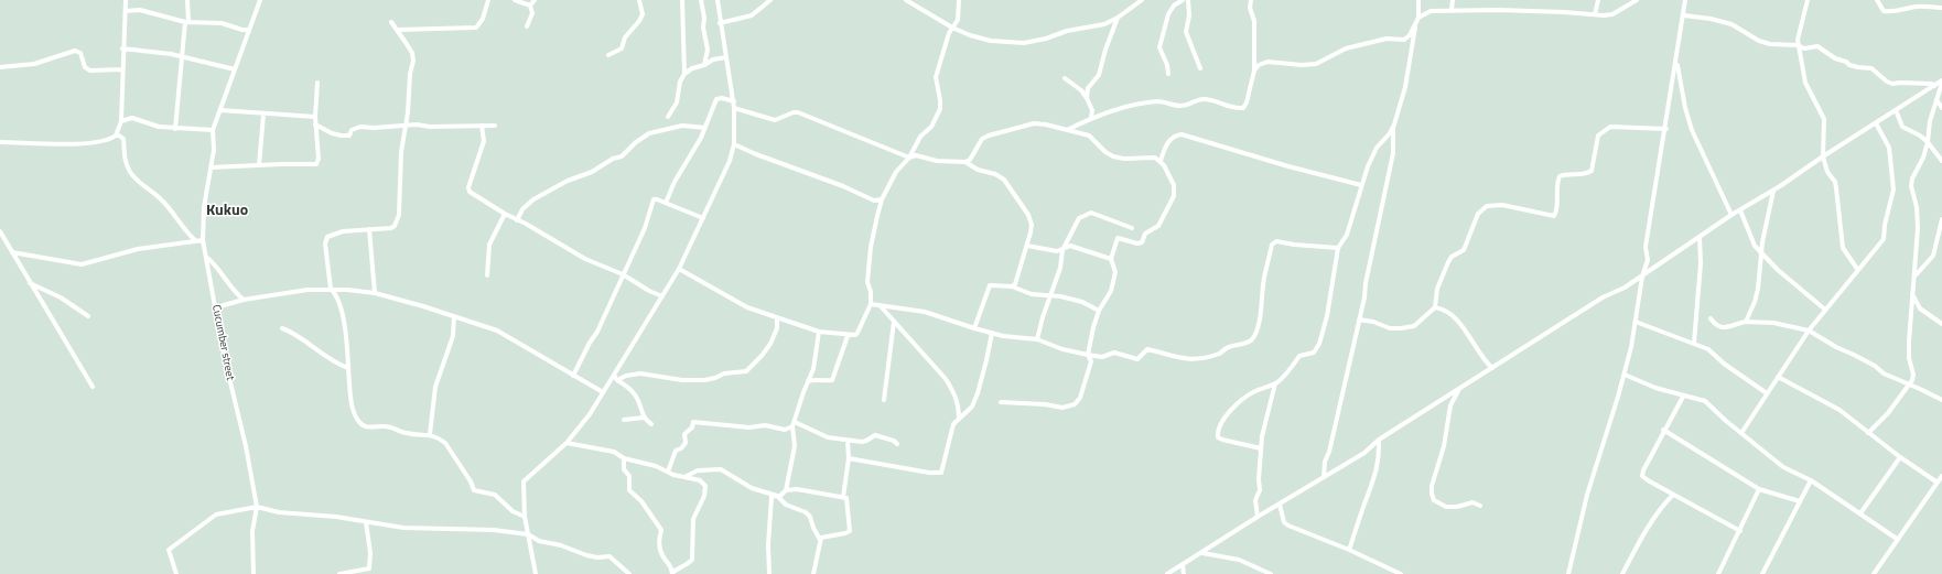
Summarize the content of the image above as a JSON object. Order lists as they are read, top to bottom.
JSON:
{
  "streets": {
    "street": ["Cucumber street"]
  },
  "districts": ["Kukuo"]
}
